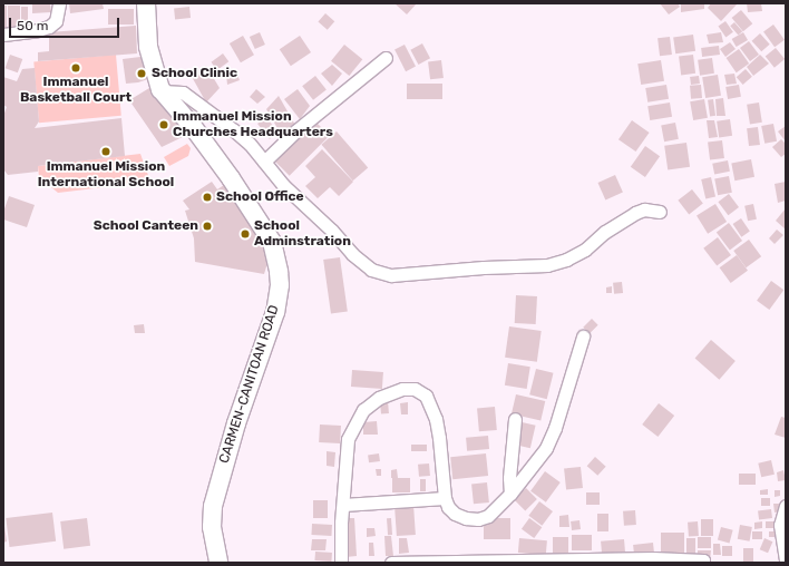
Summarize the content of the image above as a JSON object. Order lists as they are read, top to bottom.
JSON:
{
  "streets": {
    "main road": ["CARMEN-CANITOAN ROAD"]
  },
  "places": [
    "Immanuel Basketball Court",
    "School Clinic",
    "Immanuel Mission Churches Headquarters",
    "Immanuel Mission International School",
    "School Office",
    "School Canteen",
    "School Adminstration"
  ],
  "scale_bar": "50 m"
}
